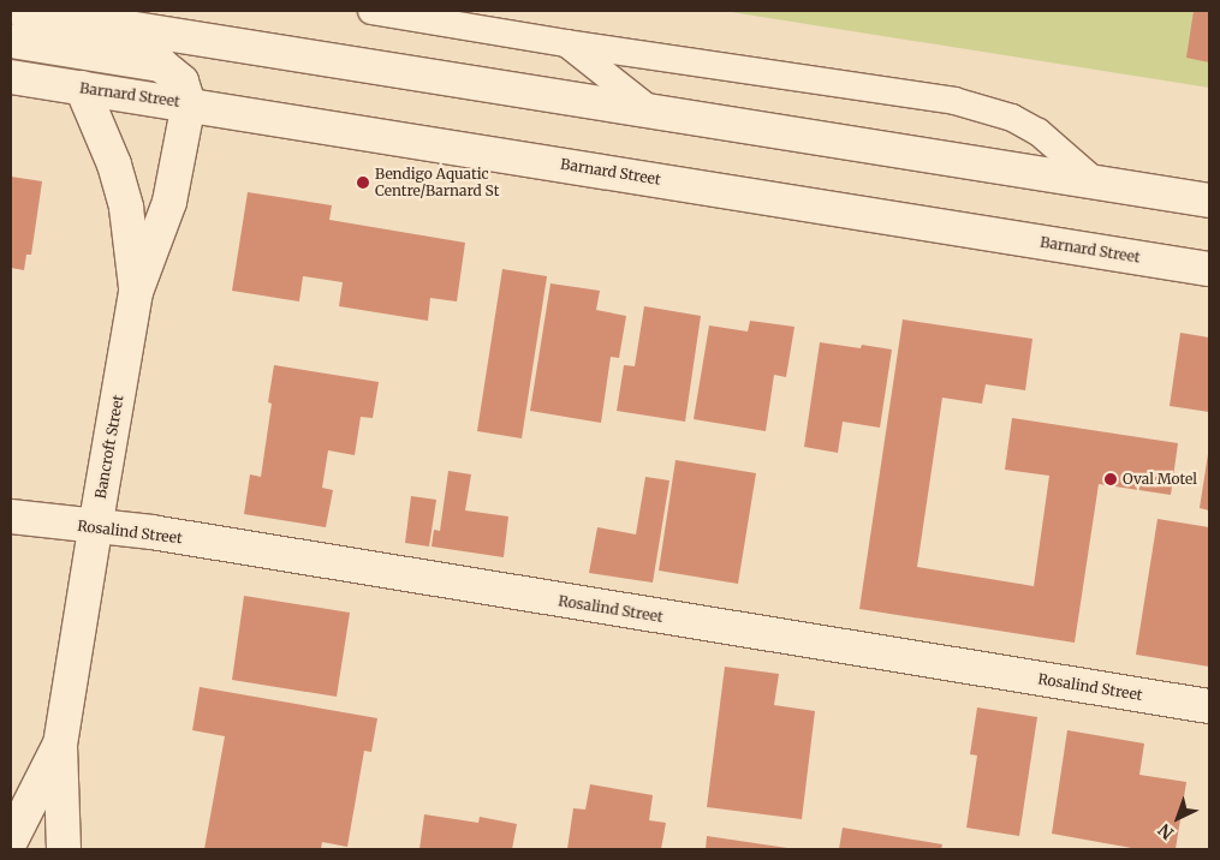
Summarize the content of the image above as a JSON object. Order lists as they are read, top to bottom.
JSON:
{
  "streets": {
    "main road": ["Barnard Street", "Bancroft Street", "Rosalind Street"]
  },
  "crossings": [
    ["Barnard Street", "Bancroft Street"],
    ["Bancroft Street", "Rosalind Street"]
  ],
  "places": ["Bendigo Aquatic Centre/Barnard St", "Oval Motel"],
  "north": "bottom left"
}
